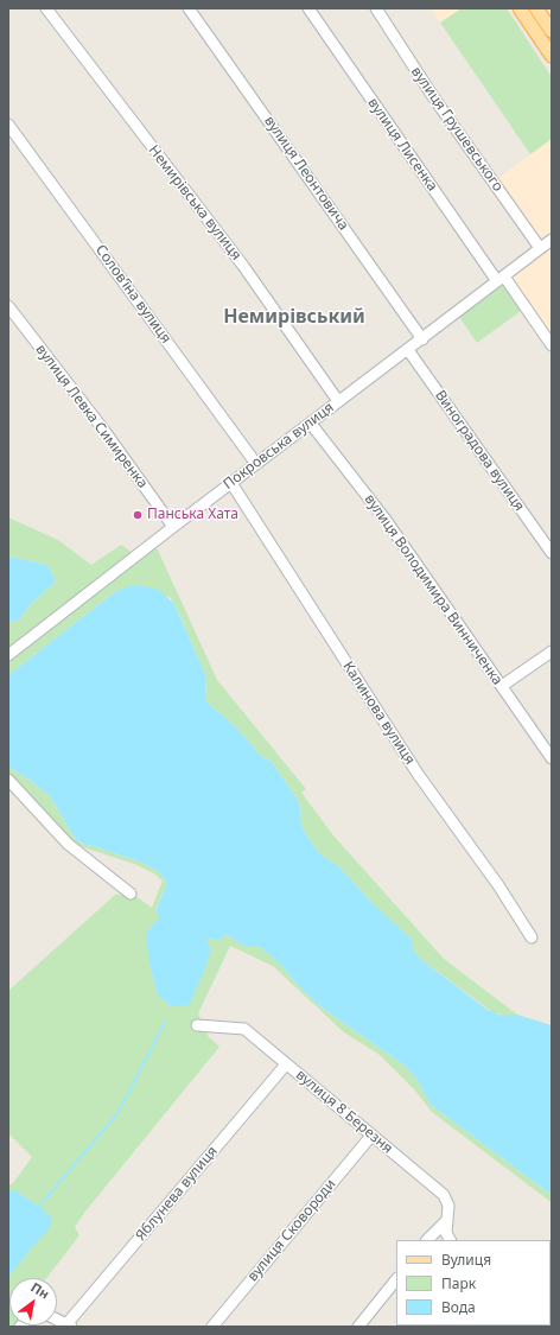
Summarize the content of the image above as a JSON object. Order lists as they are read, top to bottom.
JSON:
{
  "streets": {
    "street": [
      "вулиця Грушевського",
      "вулиця Лисенка",
      "вулиця Леонтовича",
      "Немирівська вулиця",
      "Соловʼїна вулиця",
      "вулиця Левка Симиренка",
      "Покровська вулиця",
      "Виноградова вулиця",
      "вулиця Володимира Винниченка",
      "Калинова вулиця",
      "вулиця 8 Березня",
      "Яблунева вулиця",
      "вулиця Сковороди"
    ]
  },
  "crossings": [
    ["вулиця Грушевського", "Покровська вулиця"],
    ["вулиця Лисенка", "Покровська вулиця"],
    ["вулиця Леонтовича", "Покровська вулиця"],
    ["Немирівська вулиця", "Покровська вулиця"],
    ["Соловʼїна вулиця", "Покровська вулиця"],
    ["вулиця Левка Симиренка", "Покровська вулиця"],
    ["Покровська вулиця", "Виноградова вулиця"],
    ["Покровська вулиця", "вулиця Володимира Винниченка"],
    ["Покровська вулиця", "Калинова вулиця"],
    ["вулиця 8 Березня", "Яблунева вулиця"],
    ["вулиця 8 Березня", "вулиця Сковороди"]
  ],
  "districts": ["Немирівський"],
  "places": ["Панська Хата"],
  "legend": ["Вулиця", "Парк", "Вода"],
  "north": "top right"
}
